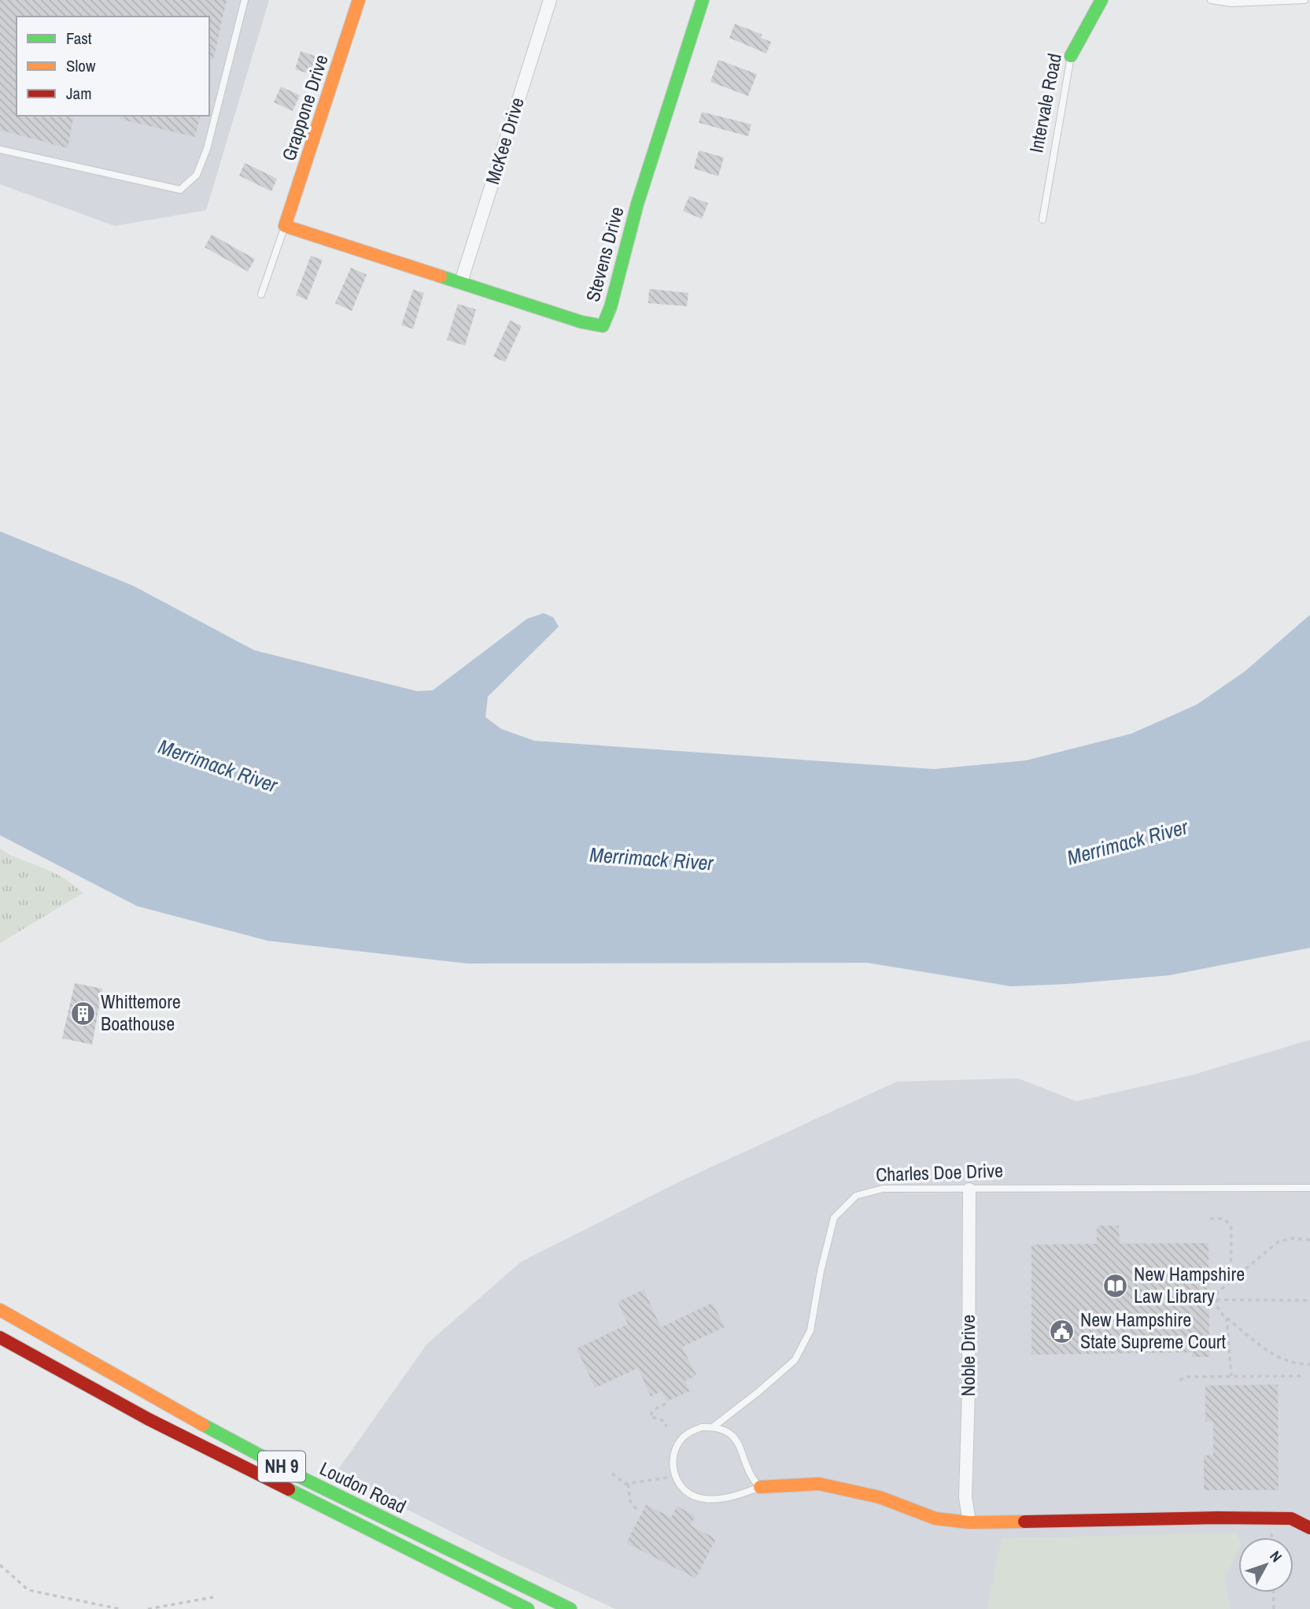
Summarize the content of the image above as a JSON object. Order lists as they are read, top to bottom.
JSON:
{
  "streets": {
    "street": [
      "Intervale Road",
      "Grappone Drive",
      "McKee Drive",
      "Stevens Drive",
      "Charles Doe Drive",
      "Noble Drive",
      "NH 9",
      "Loudon Road"
    ]
  },
  "crossings": [
    ["Grappone Drive", "Stevens Drive"],
    ["McKee Drive", "Stevens Drive"],
    ["Charles Doe Drive", "Noble Drive"]
  ],
  "water": ["Merrimack River"],
  "places": {
    "building": ["Whittemore Boathouse"],
    "library": ["New Hampshire Law Library"],
    "public building": ["New Hampshire State Supreme Court"]
  },
  "legend": ["Fast", "Slow", "Jam"],
  "north": "top right"
}
